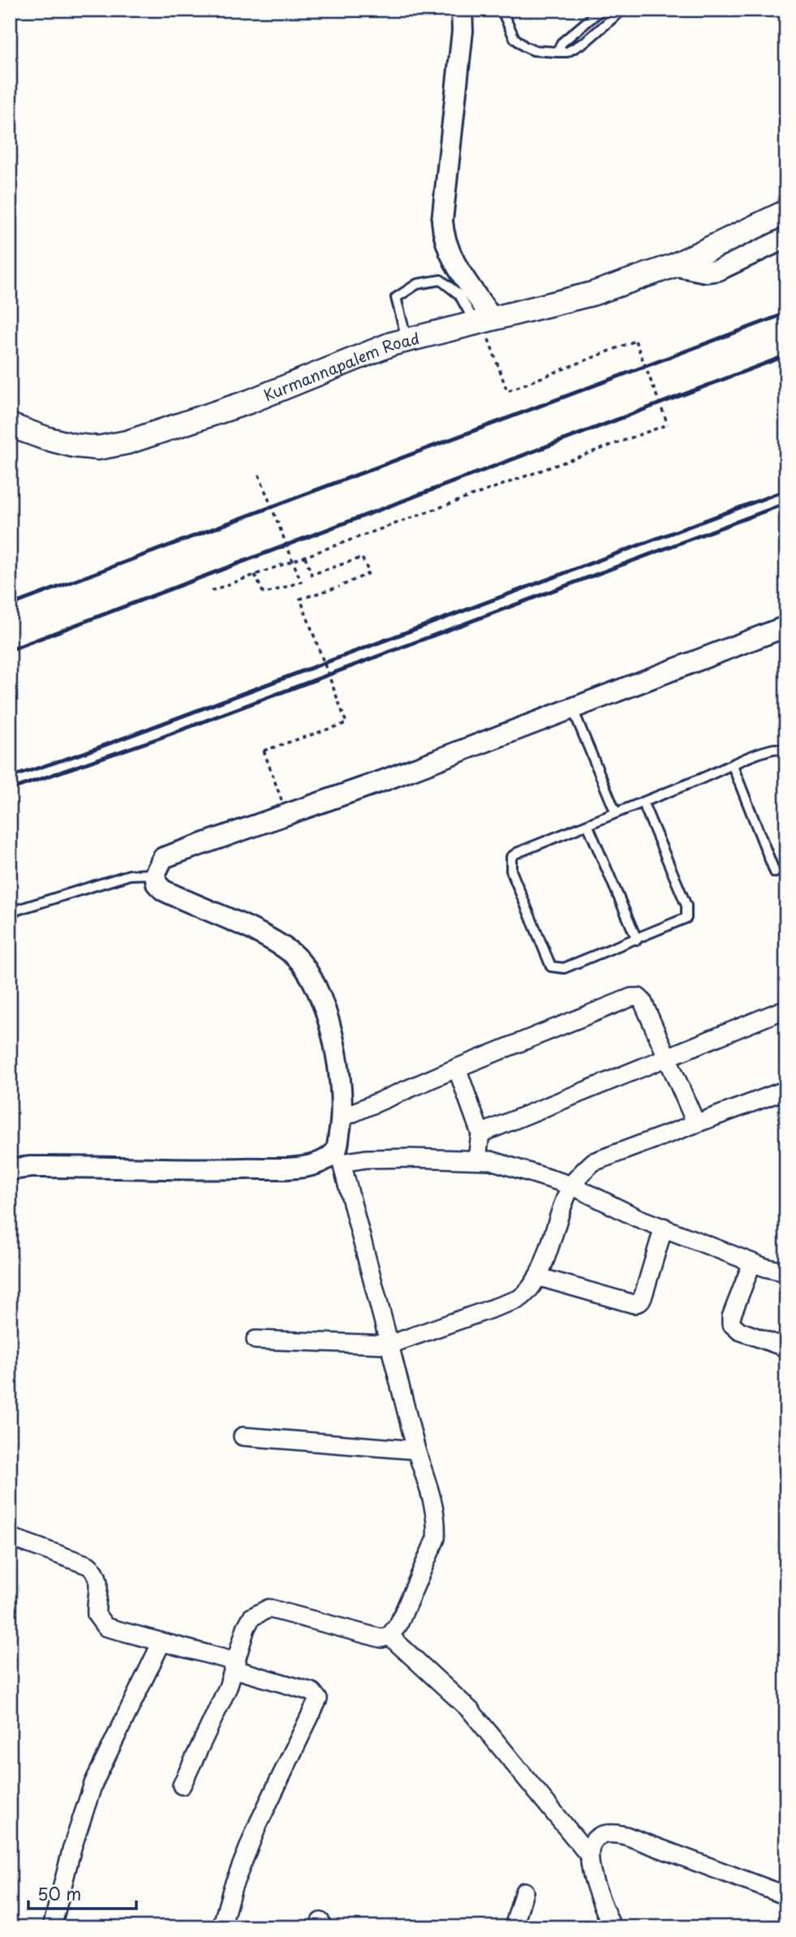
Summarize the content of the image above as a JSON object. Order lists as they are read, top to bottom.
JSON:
{
  "streets": {
    "main road": ["Kurmannapalem Road"]
  },
  "scale_bar": "50 m"
}
